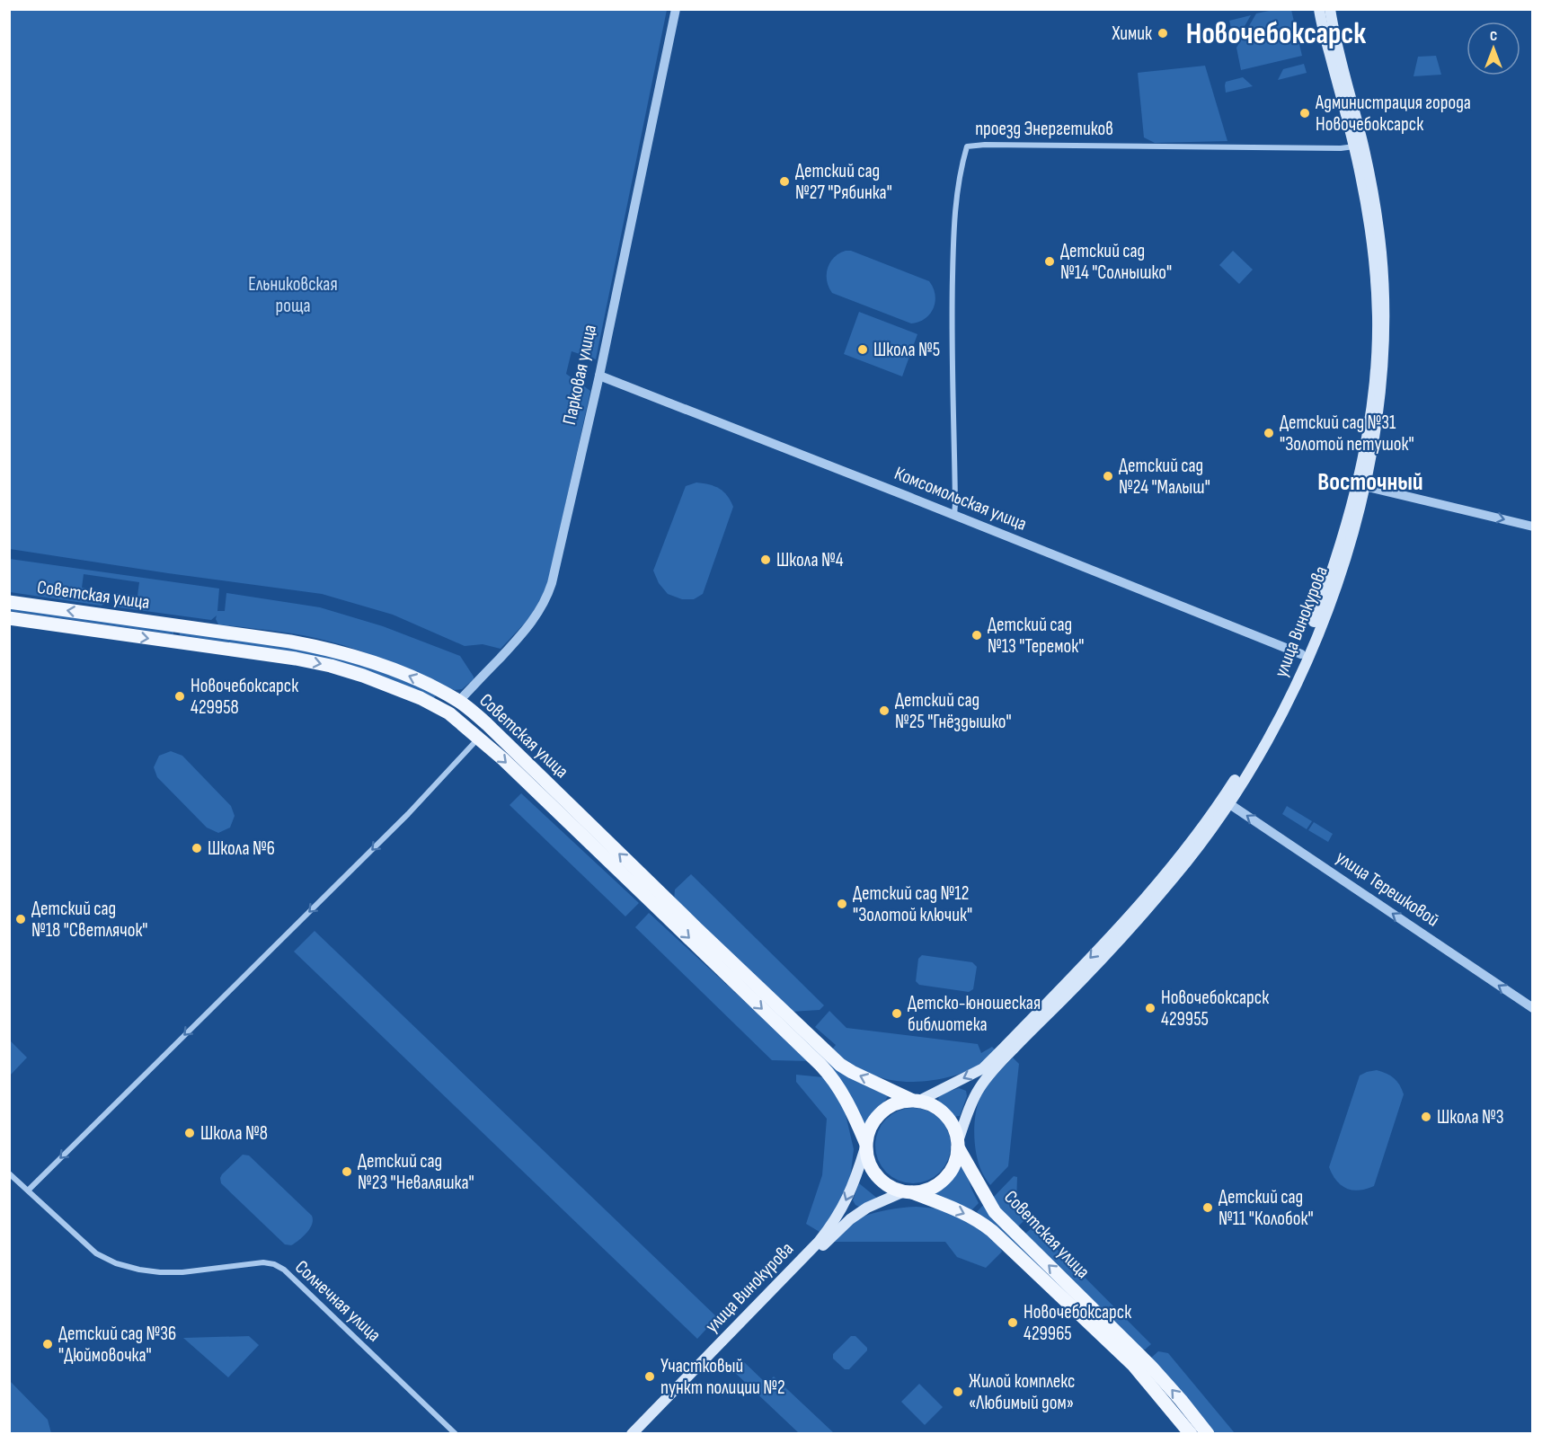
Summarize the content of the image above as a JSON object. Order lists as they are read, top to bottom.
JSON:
{
  "streets": {
    "main road": ["Парковая улица", "Советская улица", "улица Винокурова"],
    "street": [
      "проезд Энергетиков",
      "Комсомольская улица",
      "улица Терешковой",
      "Солнечная улица"
    ]
  },
  "crossings": [
    ["проезд Энергетиков", "Комсомольская улица"],
    ["проезд Энергетиков", "улица Винокурова"],
    ["Парковая улица", "Комсомольская улица"],
    ["Парковая улица", "Советская улица"],
    ["Комсомольская улица", "улица Винокурова"],
    ["Советская улица", "улица Винокурова"],
    ["улица Винокурова", "улица Терешковой"]
  ],
  "one_way": ["улица Терешковой"],
  "districts": ["Новочебоксарск", "Восточный"],
  "parks": ["Ельниковская роща"],
  "places": [
    "Химик",
    "Администрация города Новочебоксарск",
    "Детский сад №27 \"Рябинка\"",
    "Детский сад №14 \"Солнышко\"",
    "Школа №5",
    "Детский сад №31 \"Золотой петушок\"",
    "Детский сад №24 \"Малыш\"",
    "Школа №4",
    "Детский сад №13 \"Теремок\"",
    "Новочебоксарск 429958",
    "Детский сад №25 \"Гнёздышко\"",
    "Школа №6",
    "Детский сад №12 \"Золотой ключик\"",
    "Детский сад №18 \"Светлячок\"",
    "Новочебоксарск 429955",
    "Детско-юношеская библиотека",
    "Школа №3",
    "Школа №8",
    "Детский сад №23 \"Неваляшка\"",
    "Детский сад №11 \"Колобок\"",
    "Новочебоксарск 429965",
    "Детский сад №36 \"Дюймовочка\"",
    "Участковый пункт полиции №2",
    "Жилой комплекс «Любимый дом»"
  ],
  "north": "top"
}
